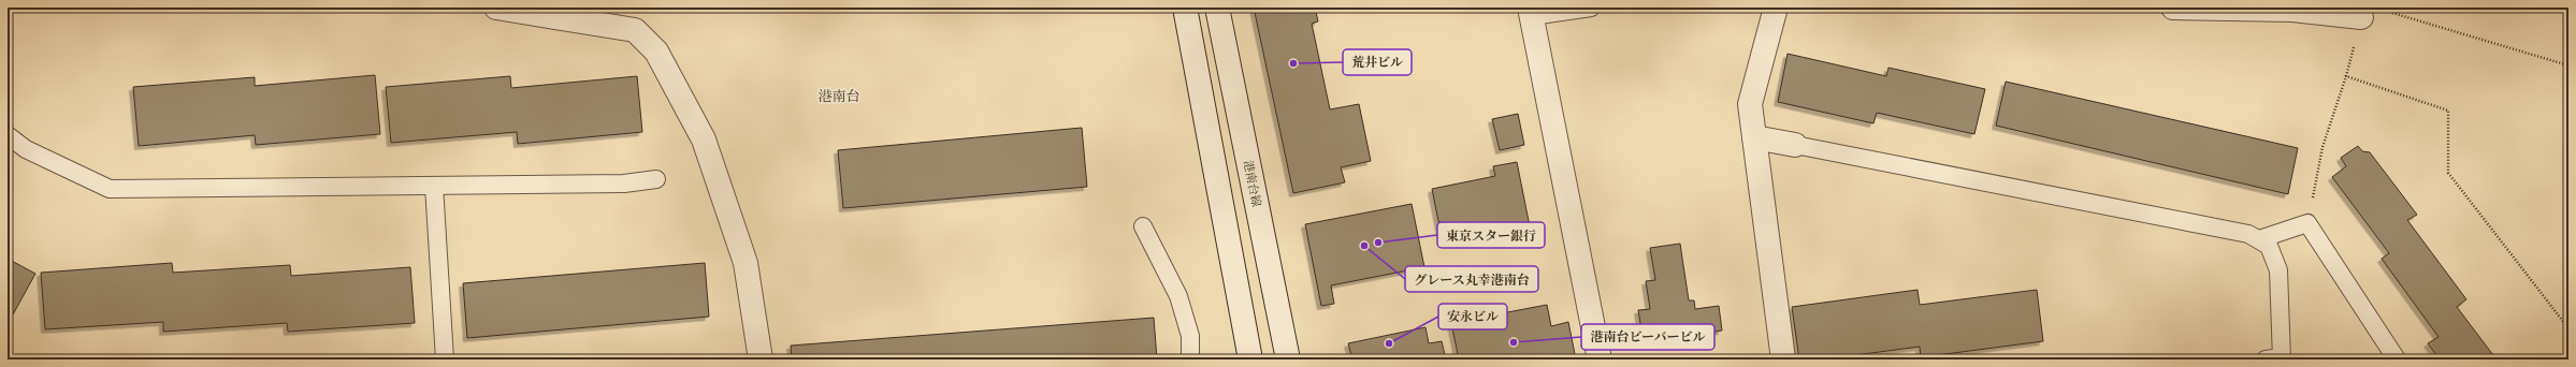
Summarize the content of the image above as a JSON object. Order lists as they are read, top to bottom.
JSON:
{
  "streets": {
    "street": ["港南台線"]
  },
  "districts": ["港南台"],
  "places": [
    "荒井ビル",
    "東京スター銀行",
    "グレース丸幸港南台",
    "港南台ビーバービル",
    "安永ビル"
  ]
}
